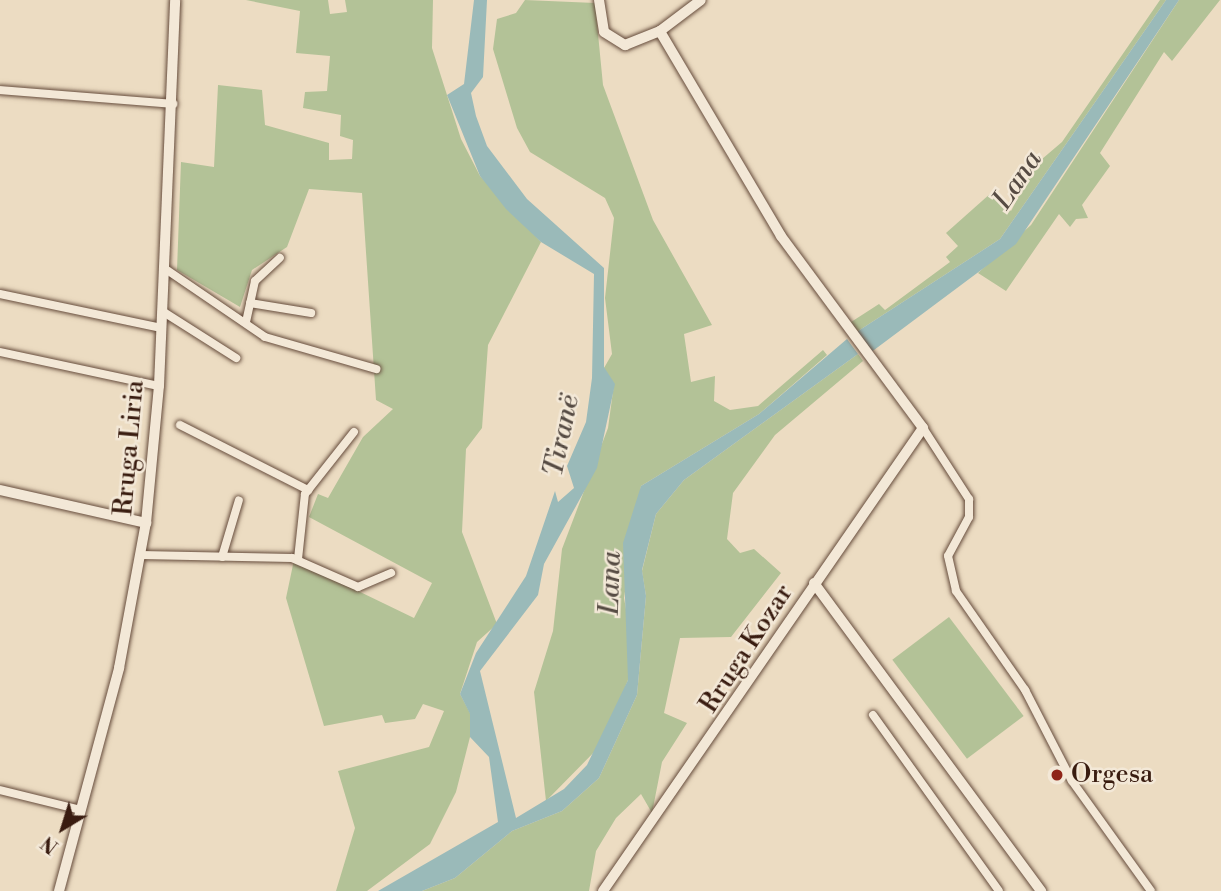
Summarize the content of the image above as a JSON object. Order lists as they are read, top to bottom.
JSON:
{
  "streets": {
    "main road": ["Rruga Liria"],
    "street": ["Rruga Kozar"]
  },
  "water": ["Lana", "Tiranë"],
  "places": ["Orgesa"],
  "north": "bottom left"
}
